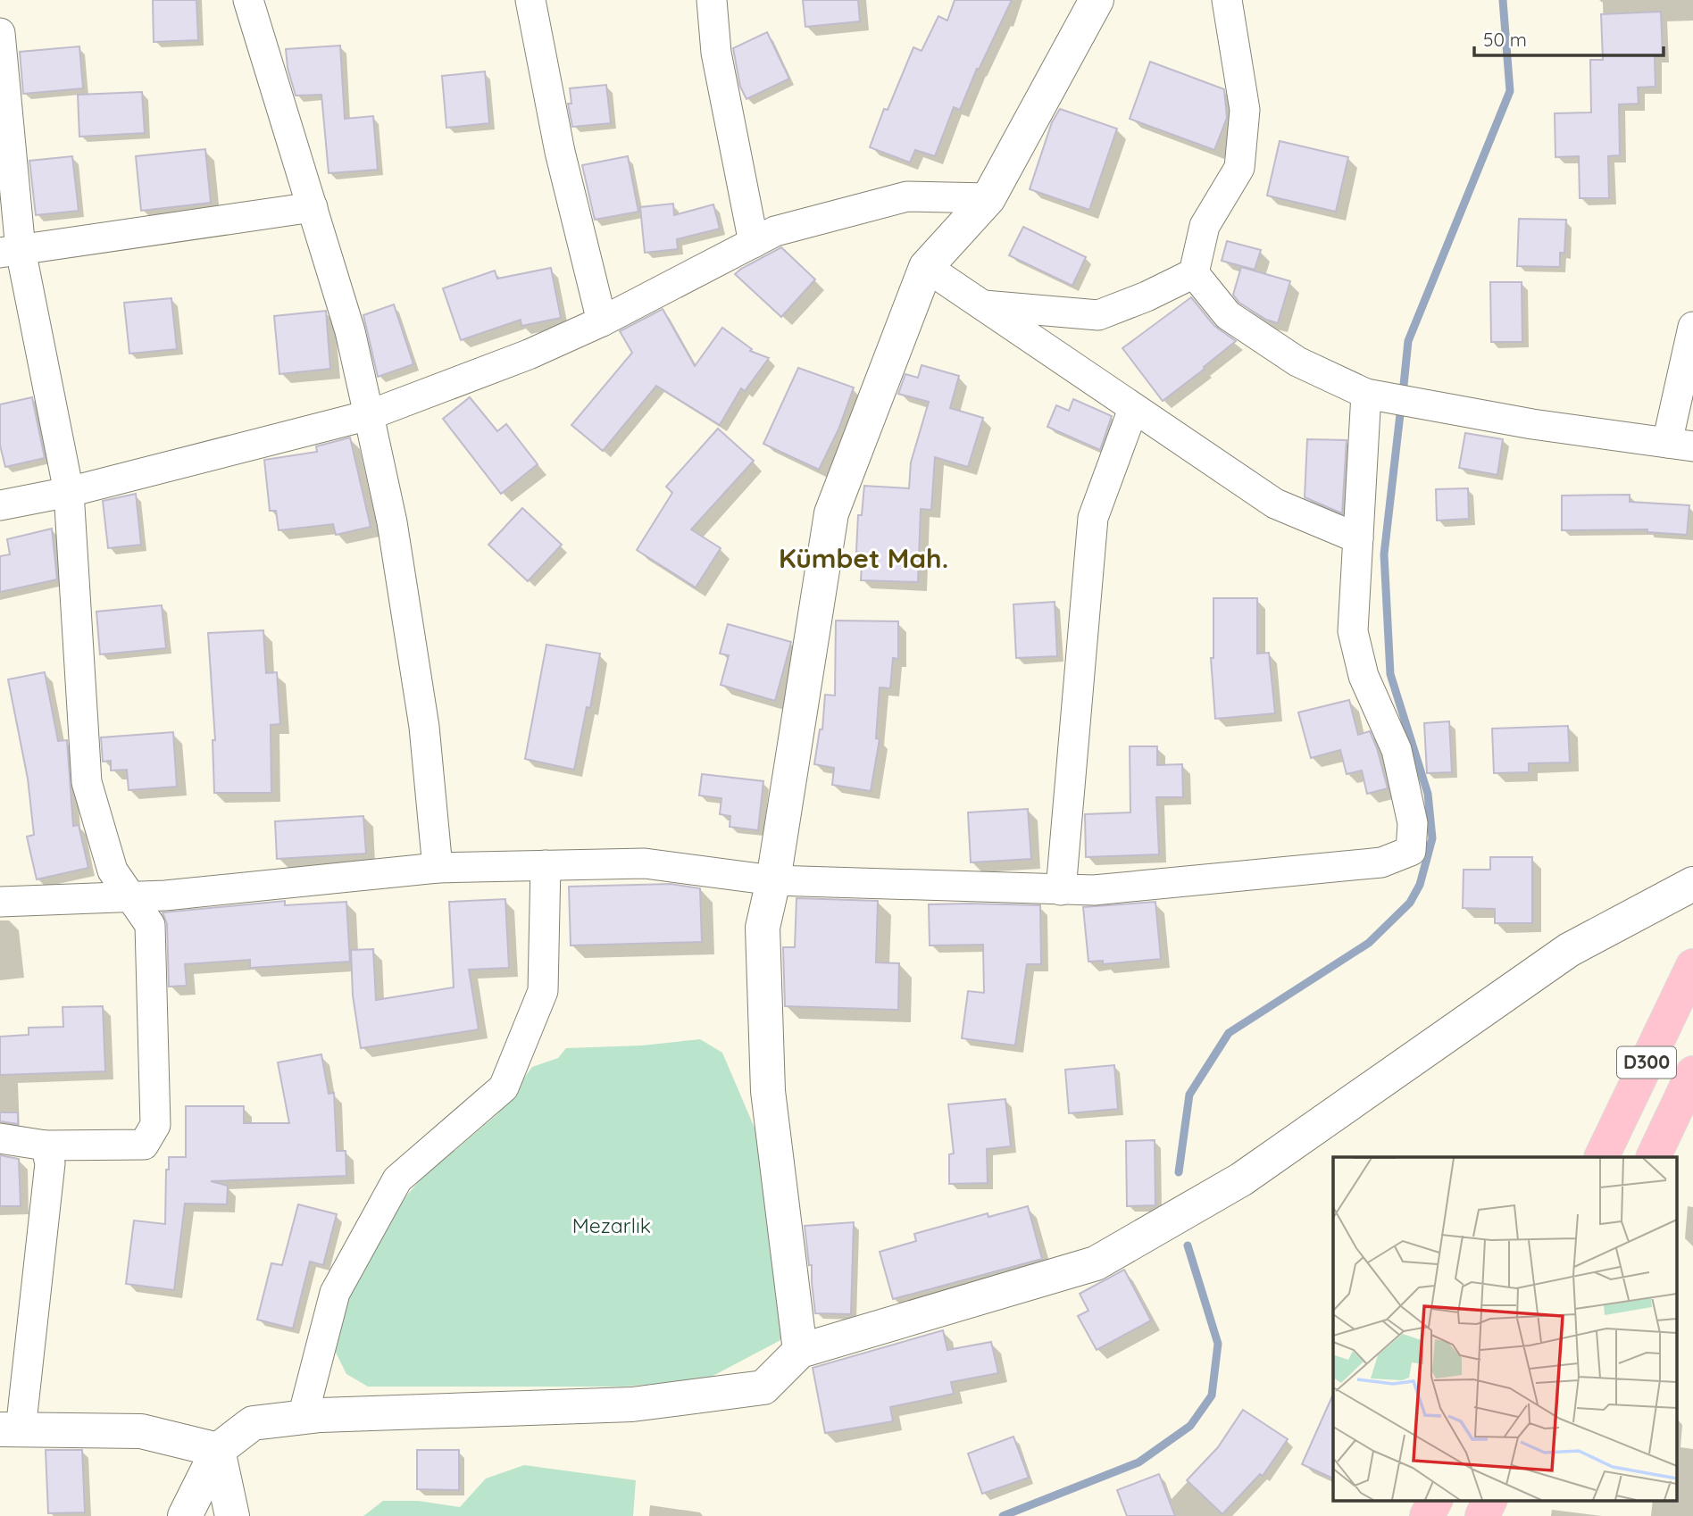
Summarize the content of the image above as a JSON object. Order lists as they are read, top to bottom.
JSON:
{
  "streets": {
    "highway": ["D300"]
  },
  "districts": ["Kümbet Mah."],
  "parks": ["Mezarlık"],
  "scale_bar": "50 m"
}
